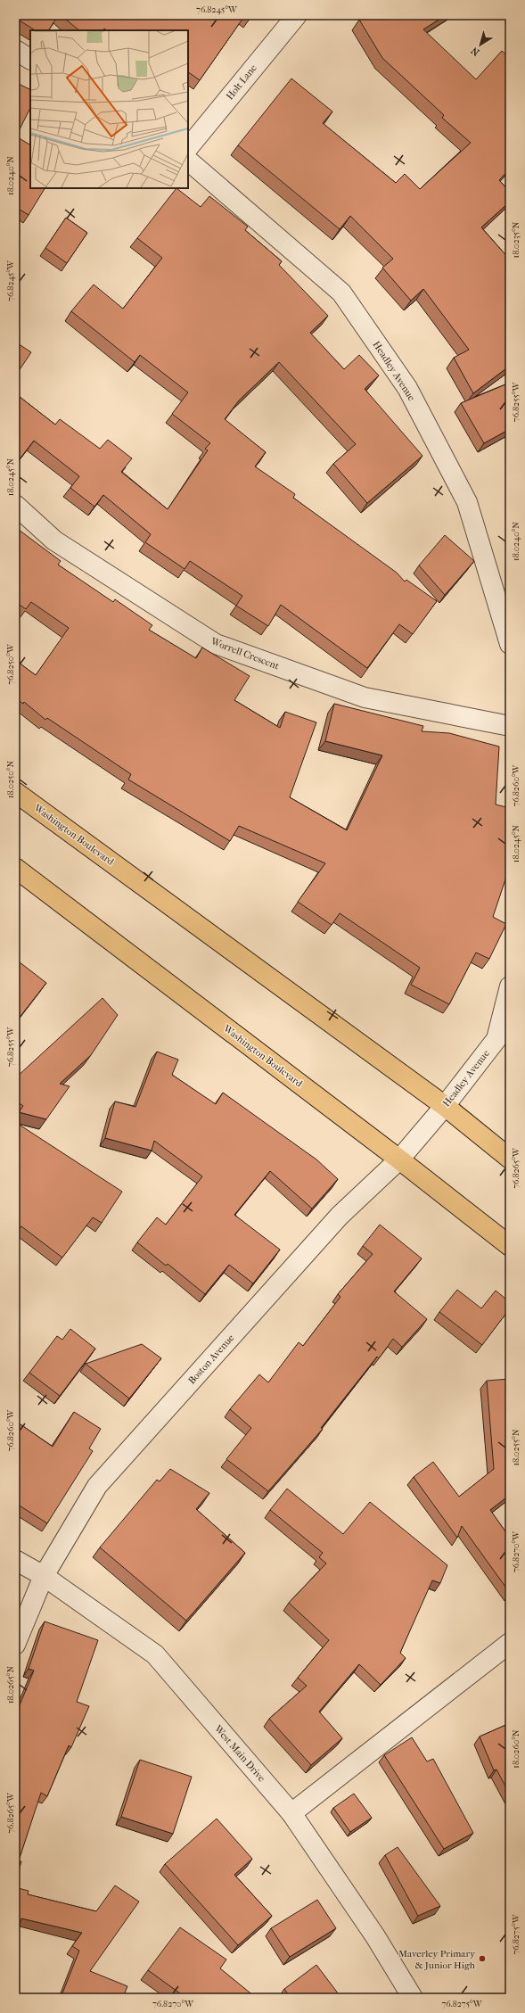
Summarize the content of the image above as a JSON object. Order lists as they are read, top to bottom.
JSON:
{
  "streets": {
    "highway": ["Washington Boulevard"],
    "street": [
      "Holt Lane",
      "Headley Avenue",
      "Worrell Crescent",
      "Boston Avenue",
      "West Main Drive"
    ]
  },
  "crossings": [
    ["Headley Avenue", "Washington Boulevard"],
    ["Headley Avenue", "Boston Avenue"],
    ["Washington Boulevard", "Boston Avenue"],
    ["Boston Avenue", "West Main Drive"]
  ],
  "places": ["Maverley Primary & Junior High"],
  "north": "bottom left",
  "coordinates": [
    "76.8245°W",
    "18.0240°N",
    "18.0235°N",
    "76.8255°W",
    "18.0245°N",
    "76.8250°W",
    "18.0250°N",
    "76.8260°W",
    "76.8265°W",
    "18.0255°N",
    "76.8270°W",
    "18.0265°N",
    "18.0260°N",
    "76.8275°W"
  ]
}
